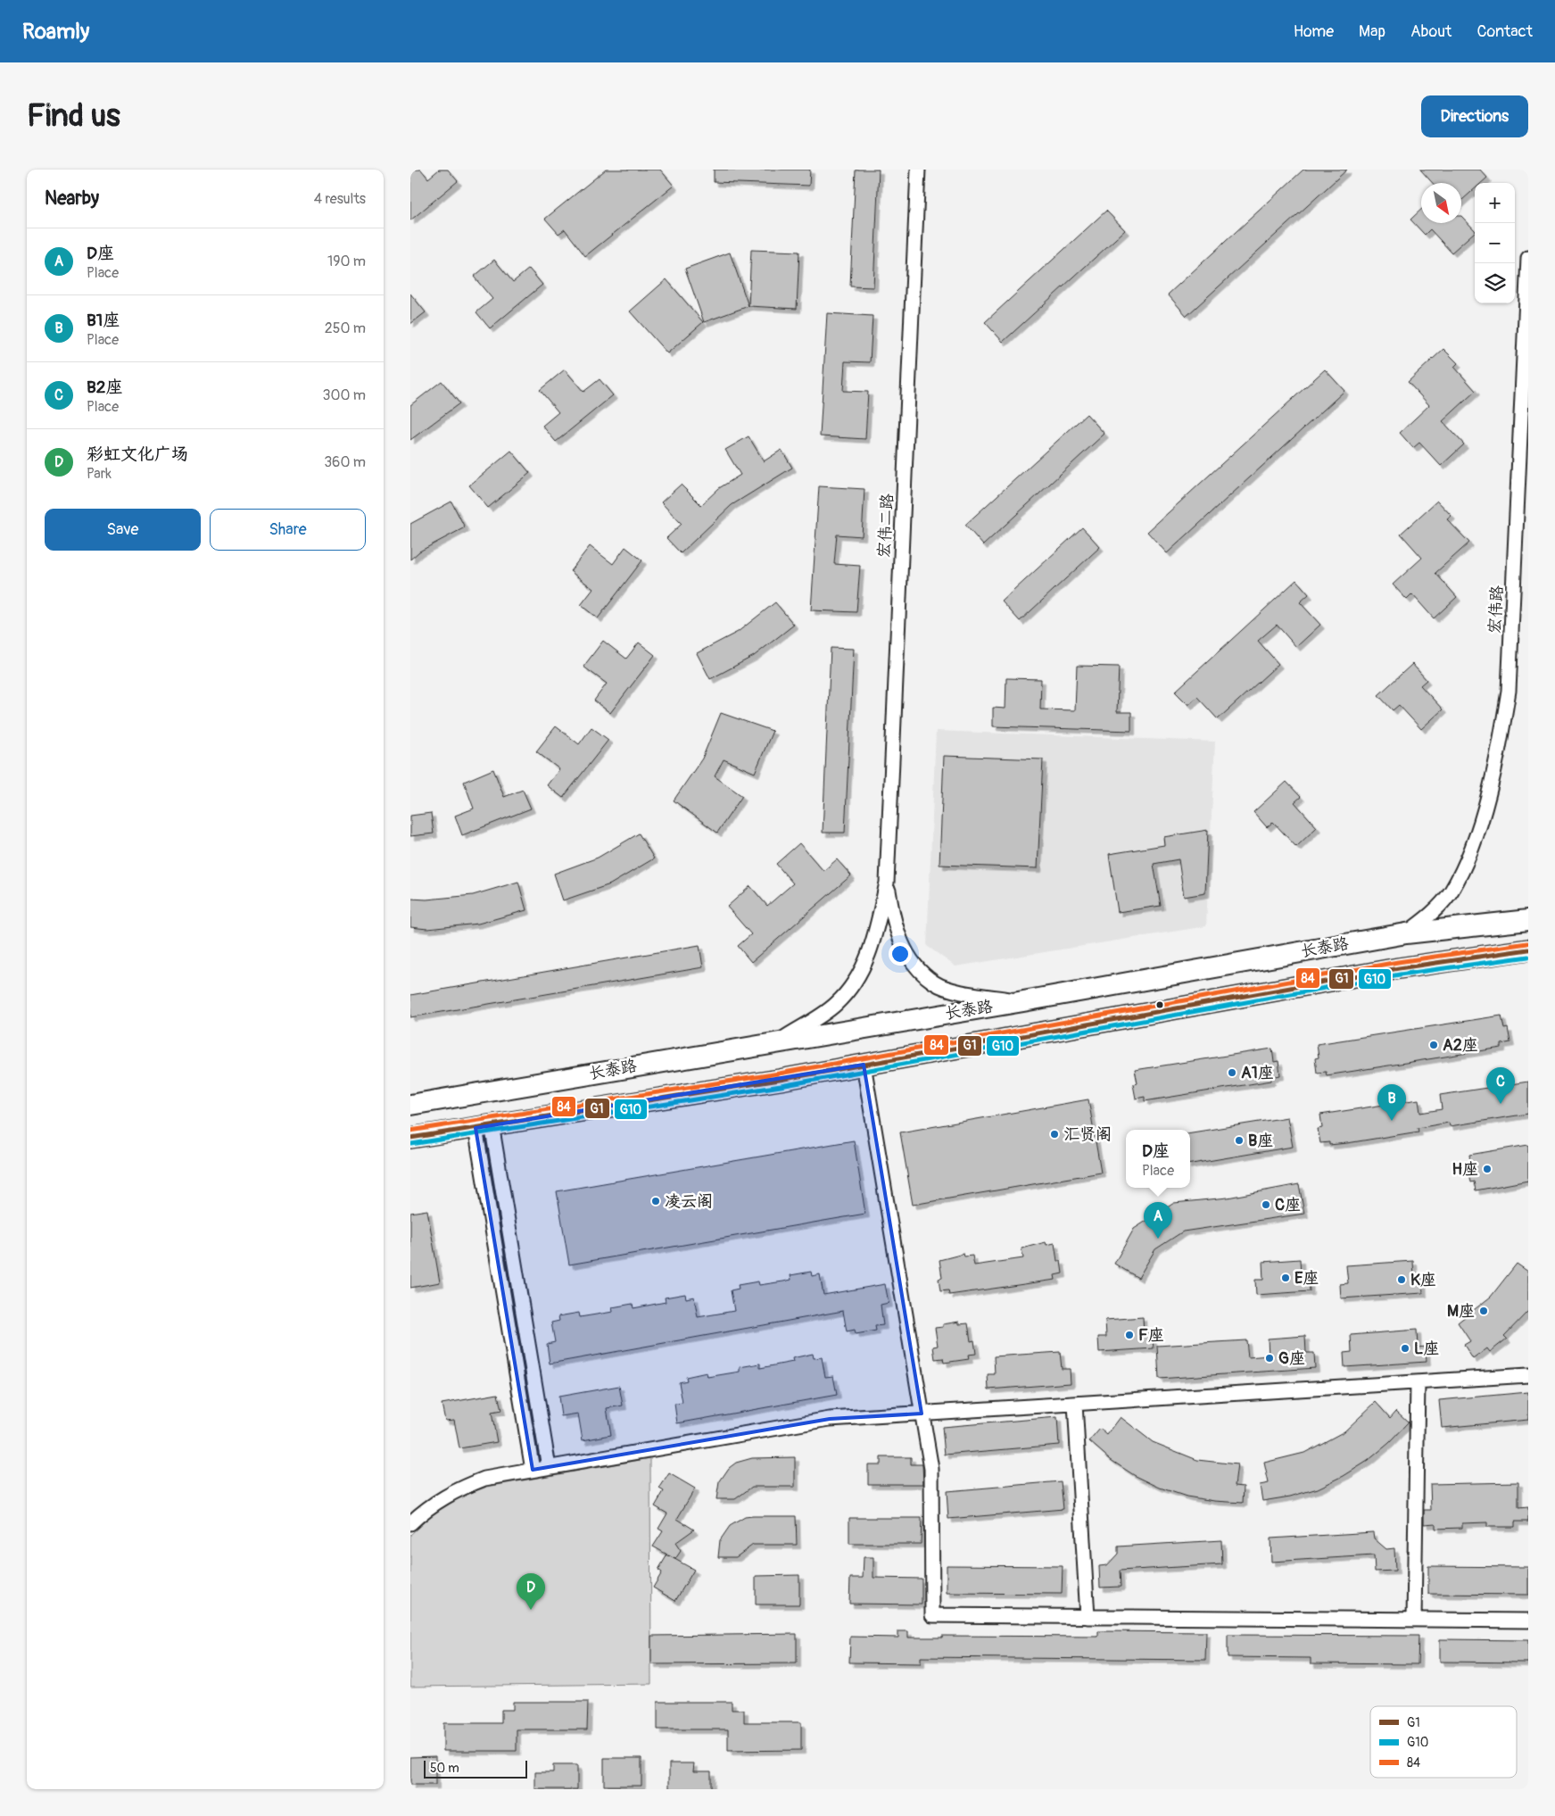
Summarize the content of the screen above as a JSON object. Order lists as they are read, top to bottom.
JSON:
{
  "streets": {
    "highway": ["长泰路"],
    "street": ["宏伟二路", "宏伟路"]
  },
  "crossings": [
    ["宏伟路", "长泰路"]
  ],
  "places": [
    "A2座",
    "A1座",
    "汇贤阁",
    "B座",
    "H座",
    "凌云阁",
    "C座",
    "E座",
    "K座",
    "M座",
    "F座",
    "L座",
    "G座"
  ],
  "lines": ["transit line 84", "transit line G1", "transit line G10"],
  "legend": ["G1", "G10", "84"],
  "scale_bar": "50 m",
  "north": "bottom right",
  "page": {
    "header": "Roamly",
    "nav": [
      "Home",
      "Map",
      "About",
      "Contact"
    ],
    "buttons": [
      "Directions",
      ["Save", "Share"]
    ],
    "title": "Find us",
    "heading": ["Nearby", "4 results"],
    "map_buttons": ["+", "−"],
    "list": [
      {
        "mark": "A",
        "name": "D座",
        "note": "Place",
        "value": "190 m"
      },
      {
        "mark": "B",
        "name": "B1座",
        "note": "Place",
        "value": "250 m"
      },
      {
        "mark": "C",
        "name": "B2座",
        "note": "Place",
        "value": "300 m"
      },
      {
        "mark": "D",
        "name": "彩虹文化广场",
        "note": "Park",
        "value": "360 m"
      }
    ],
    "pins": [
      "C",
      "B",
      "A",
      "D"
    ],
    "popup": ["D座", "Place"],
    "scale": "50 m"
  }
}
